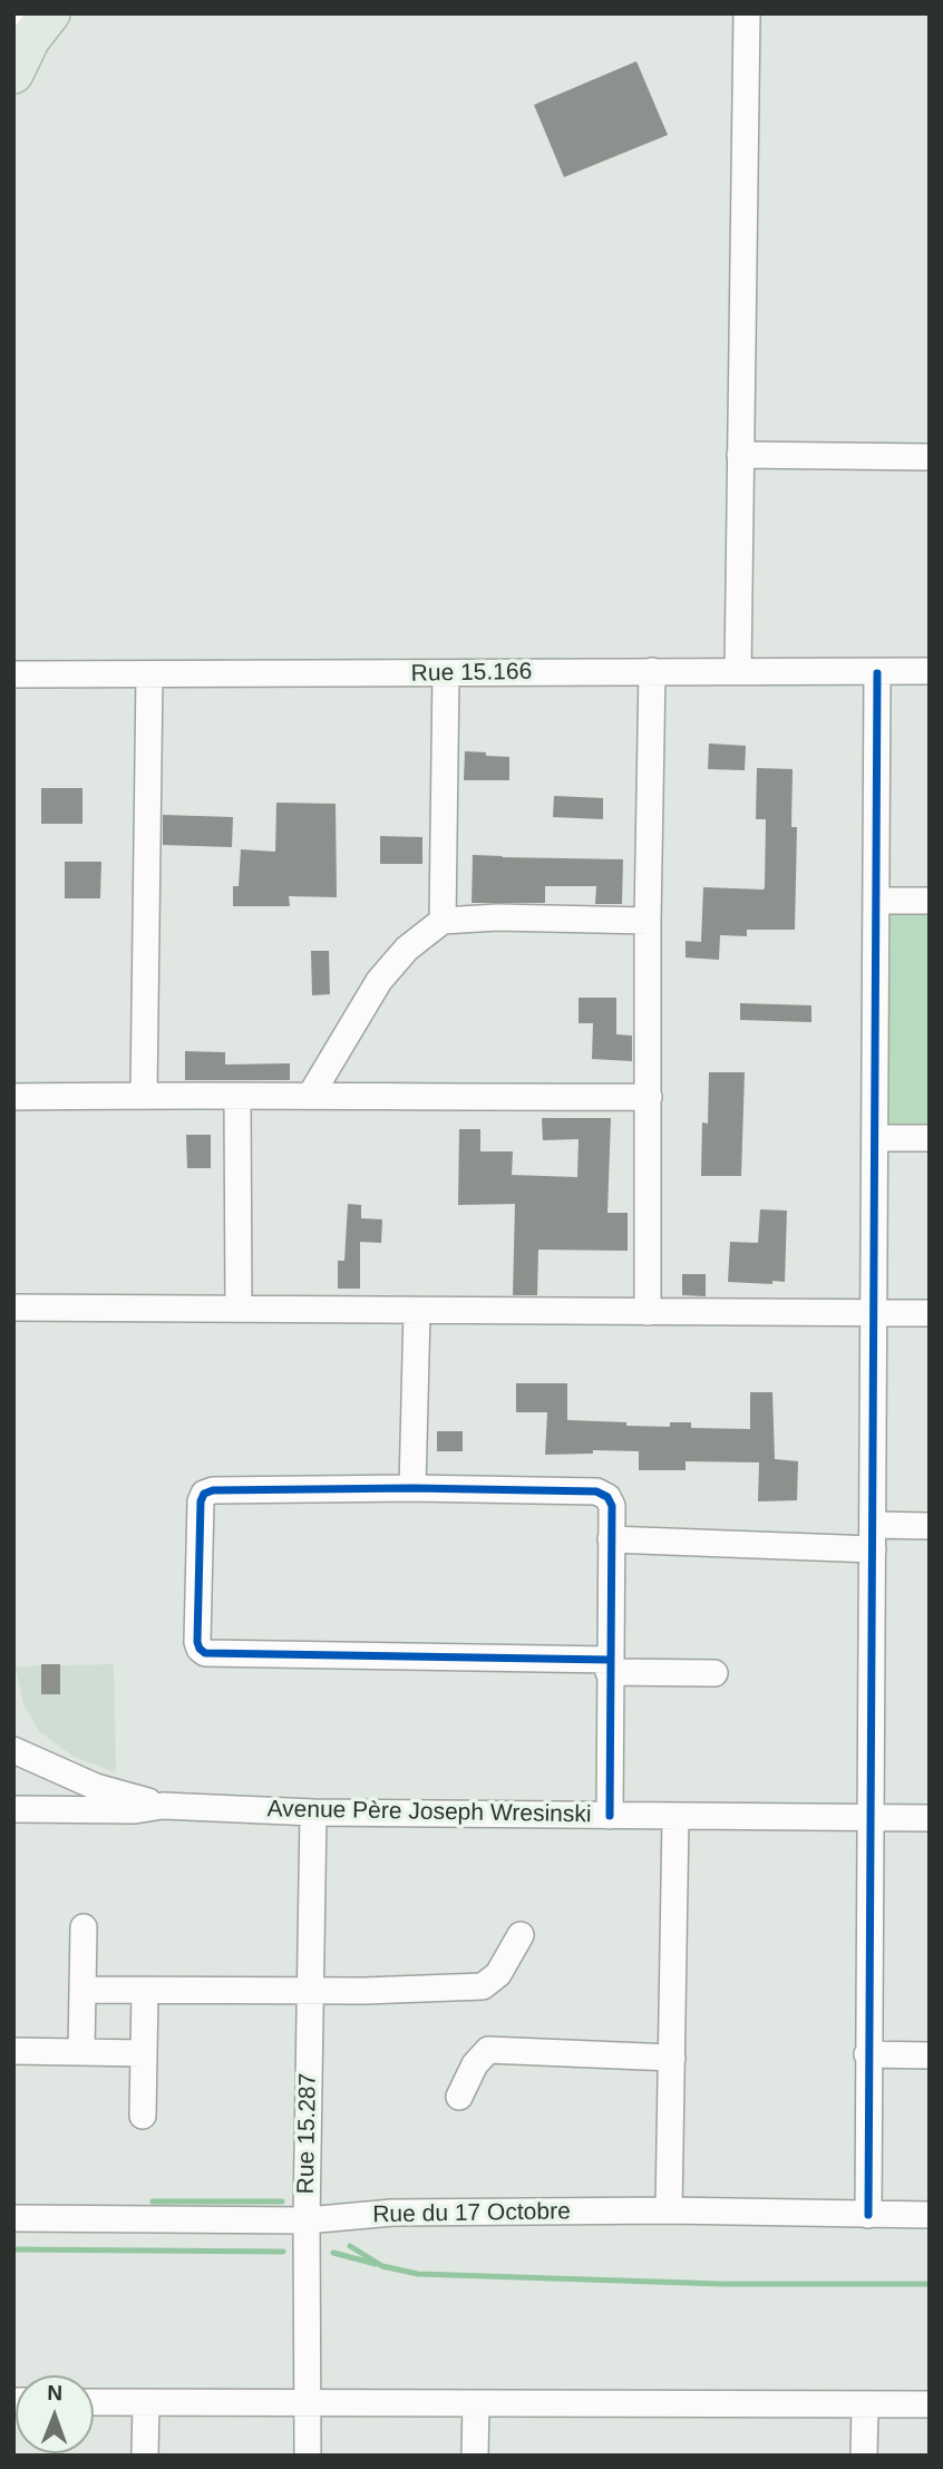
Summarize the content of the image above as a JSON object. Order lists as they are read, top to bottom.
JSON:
{
  "streets": {
    "street": [
      "Rue 15.166",
      "Avenue Père Joseph Wresinski",
      "Rue 15.287",
      "Rue du 17 Octobre"
    ]
  },
  "crossings": [
    ["Avenue Père Joseph Wresinski", "Rue 15.287"],
    ["Rue 15.287", "Rue du 17 Octobre"]
  ],
  "north": "top"
}
